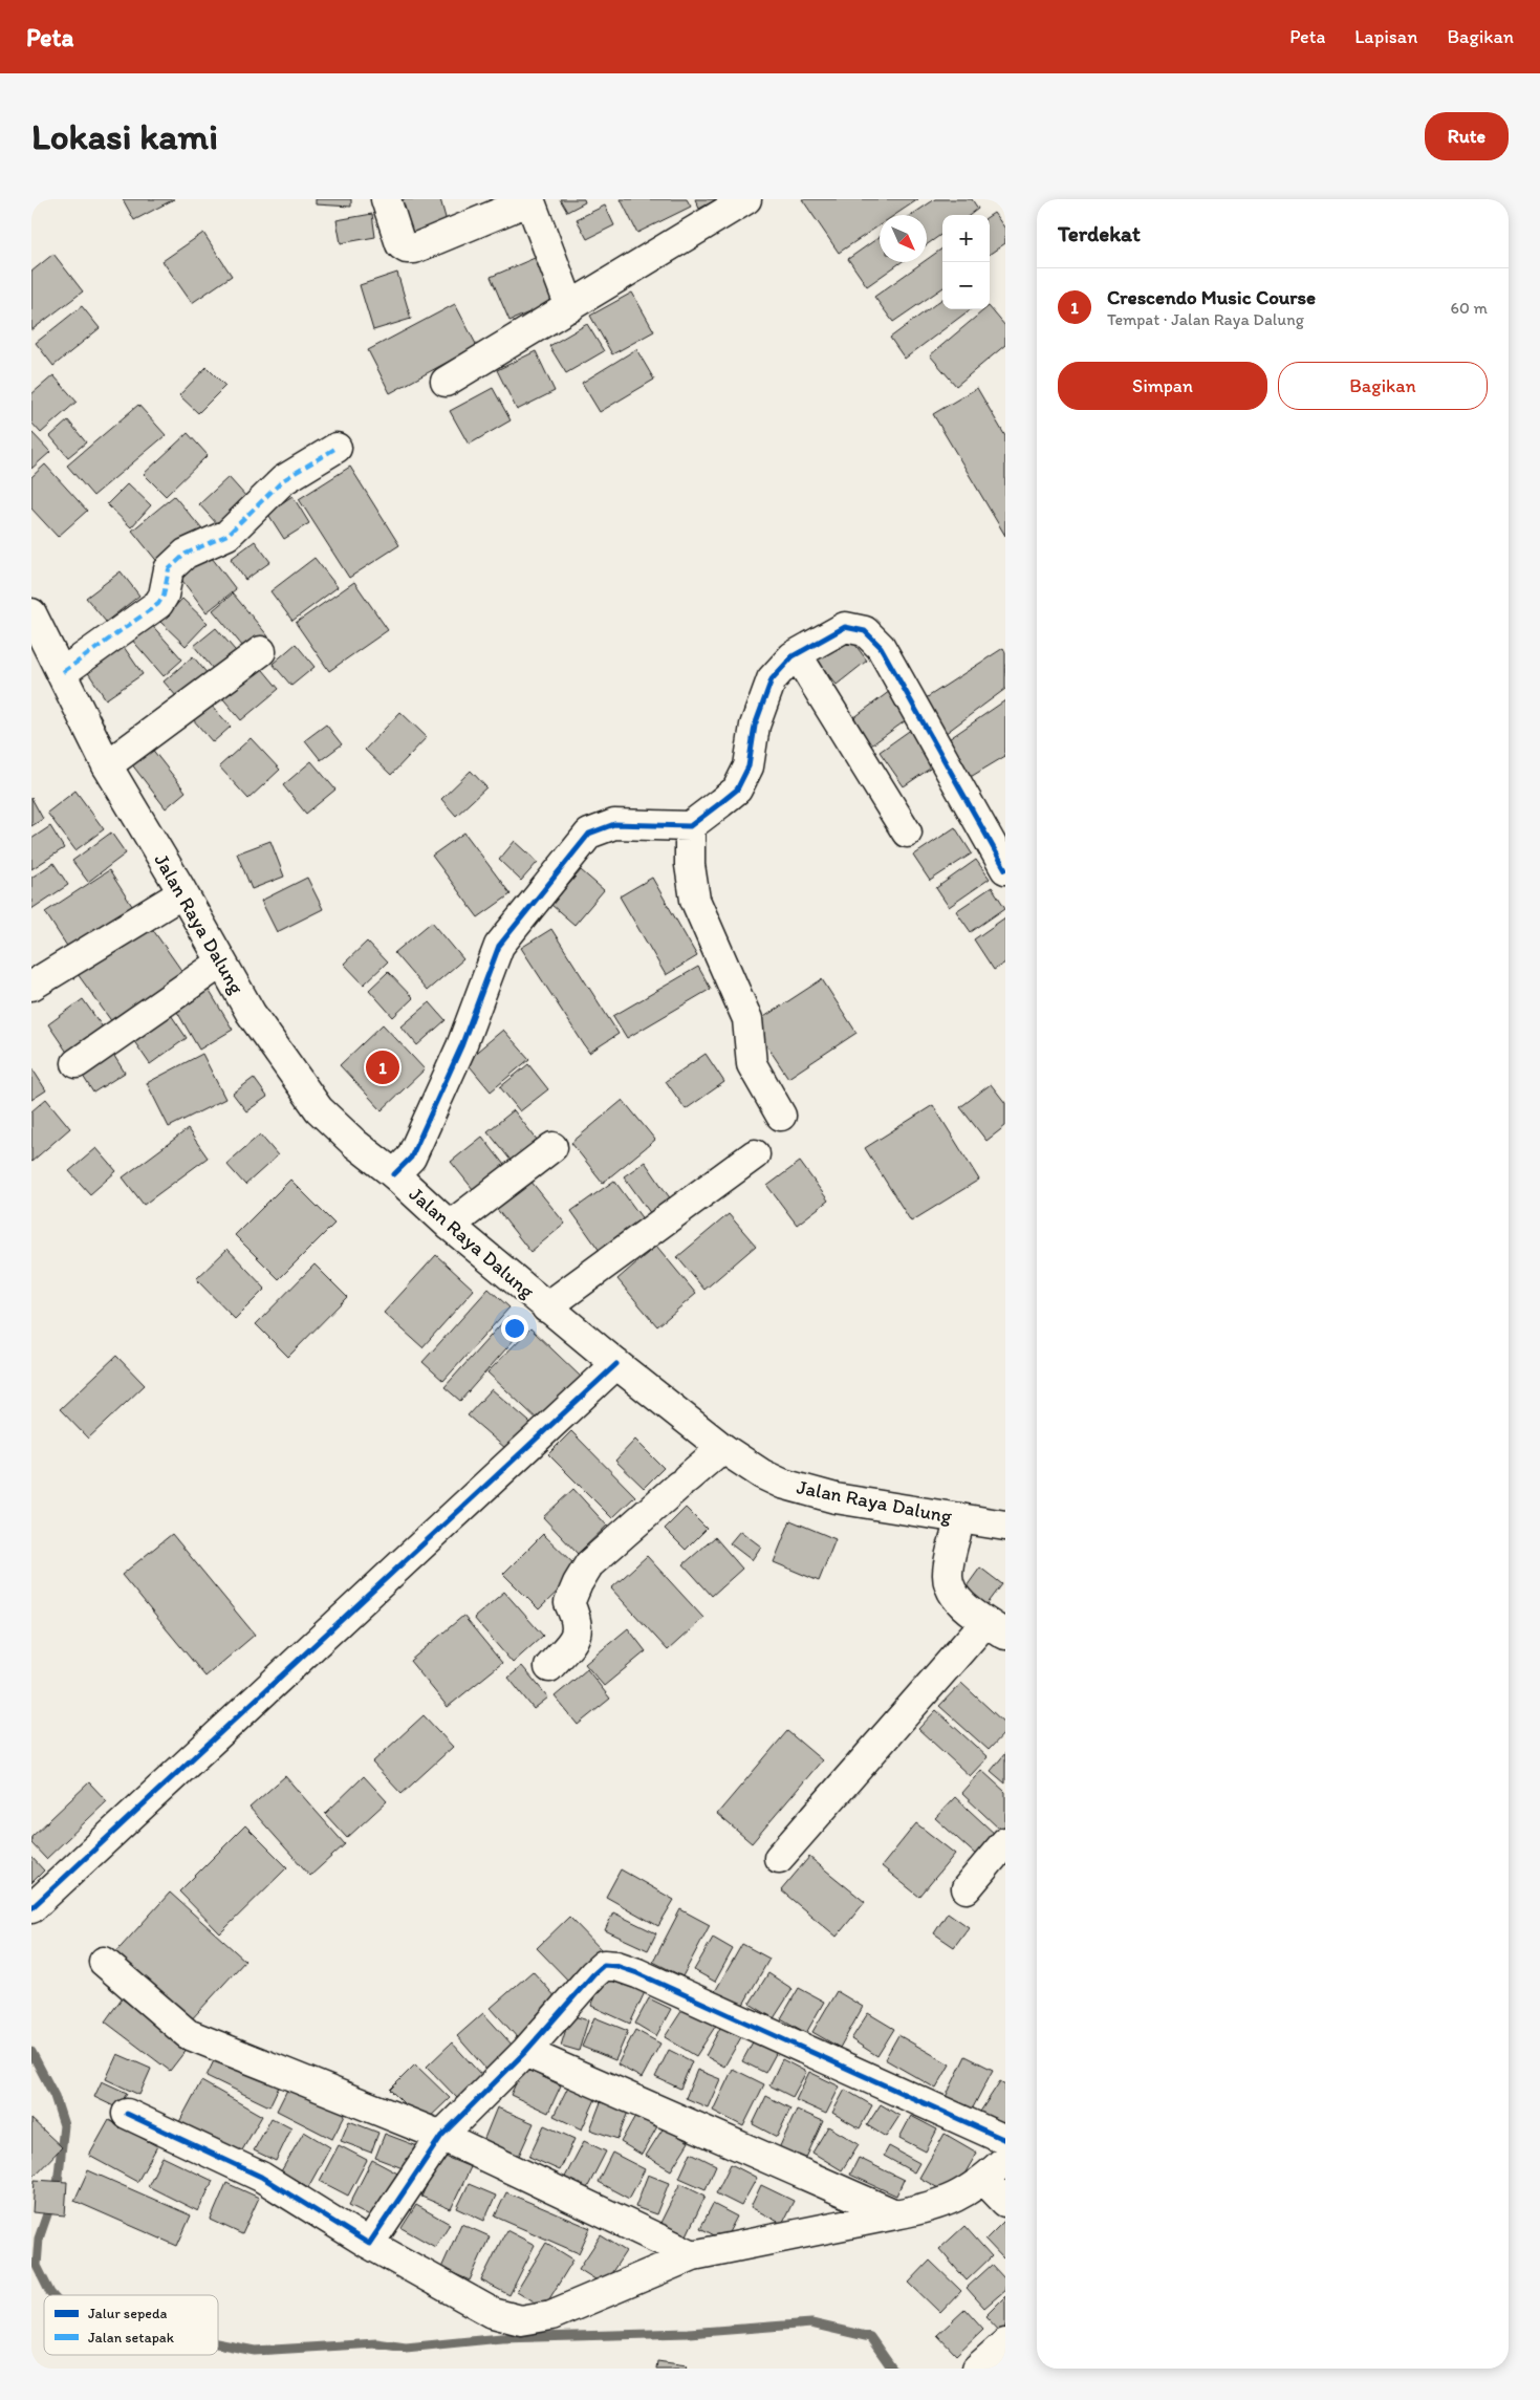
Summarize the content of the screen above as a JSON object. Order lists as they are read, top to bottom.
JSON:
{
  "streets": {
    "street": ["Jalan Raya Dalung"]
  },
  "legend": ["Jalur sepeda", "Jalan setapak"],
  "north": "bottom right",
  "page": {
    "header": "Peta",
    "nav": ["Peta", "Lapisan", "Bagikan"],
    "buttons": [
      "Rute",
      ["Simpan", "Bagikan"]
    ],
    "title": "Lokasi kami",
    "heading": "Terdekat",
    "map_buttons": ["+", "−"],
    "list": [
      {
        "mark": "1",
        "name": "Crescendo Music Course",
        "note": "Tempat · Jalan Raya Dalung",
        "value": "60 m"
      }
    ],
    "pins": "1"
  }
}
